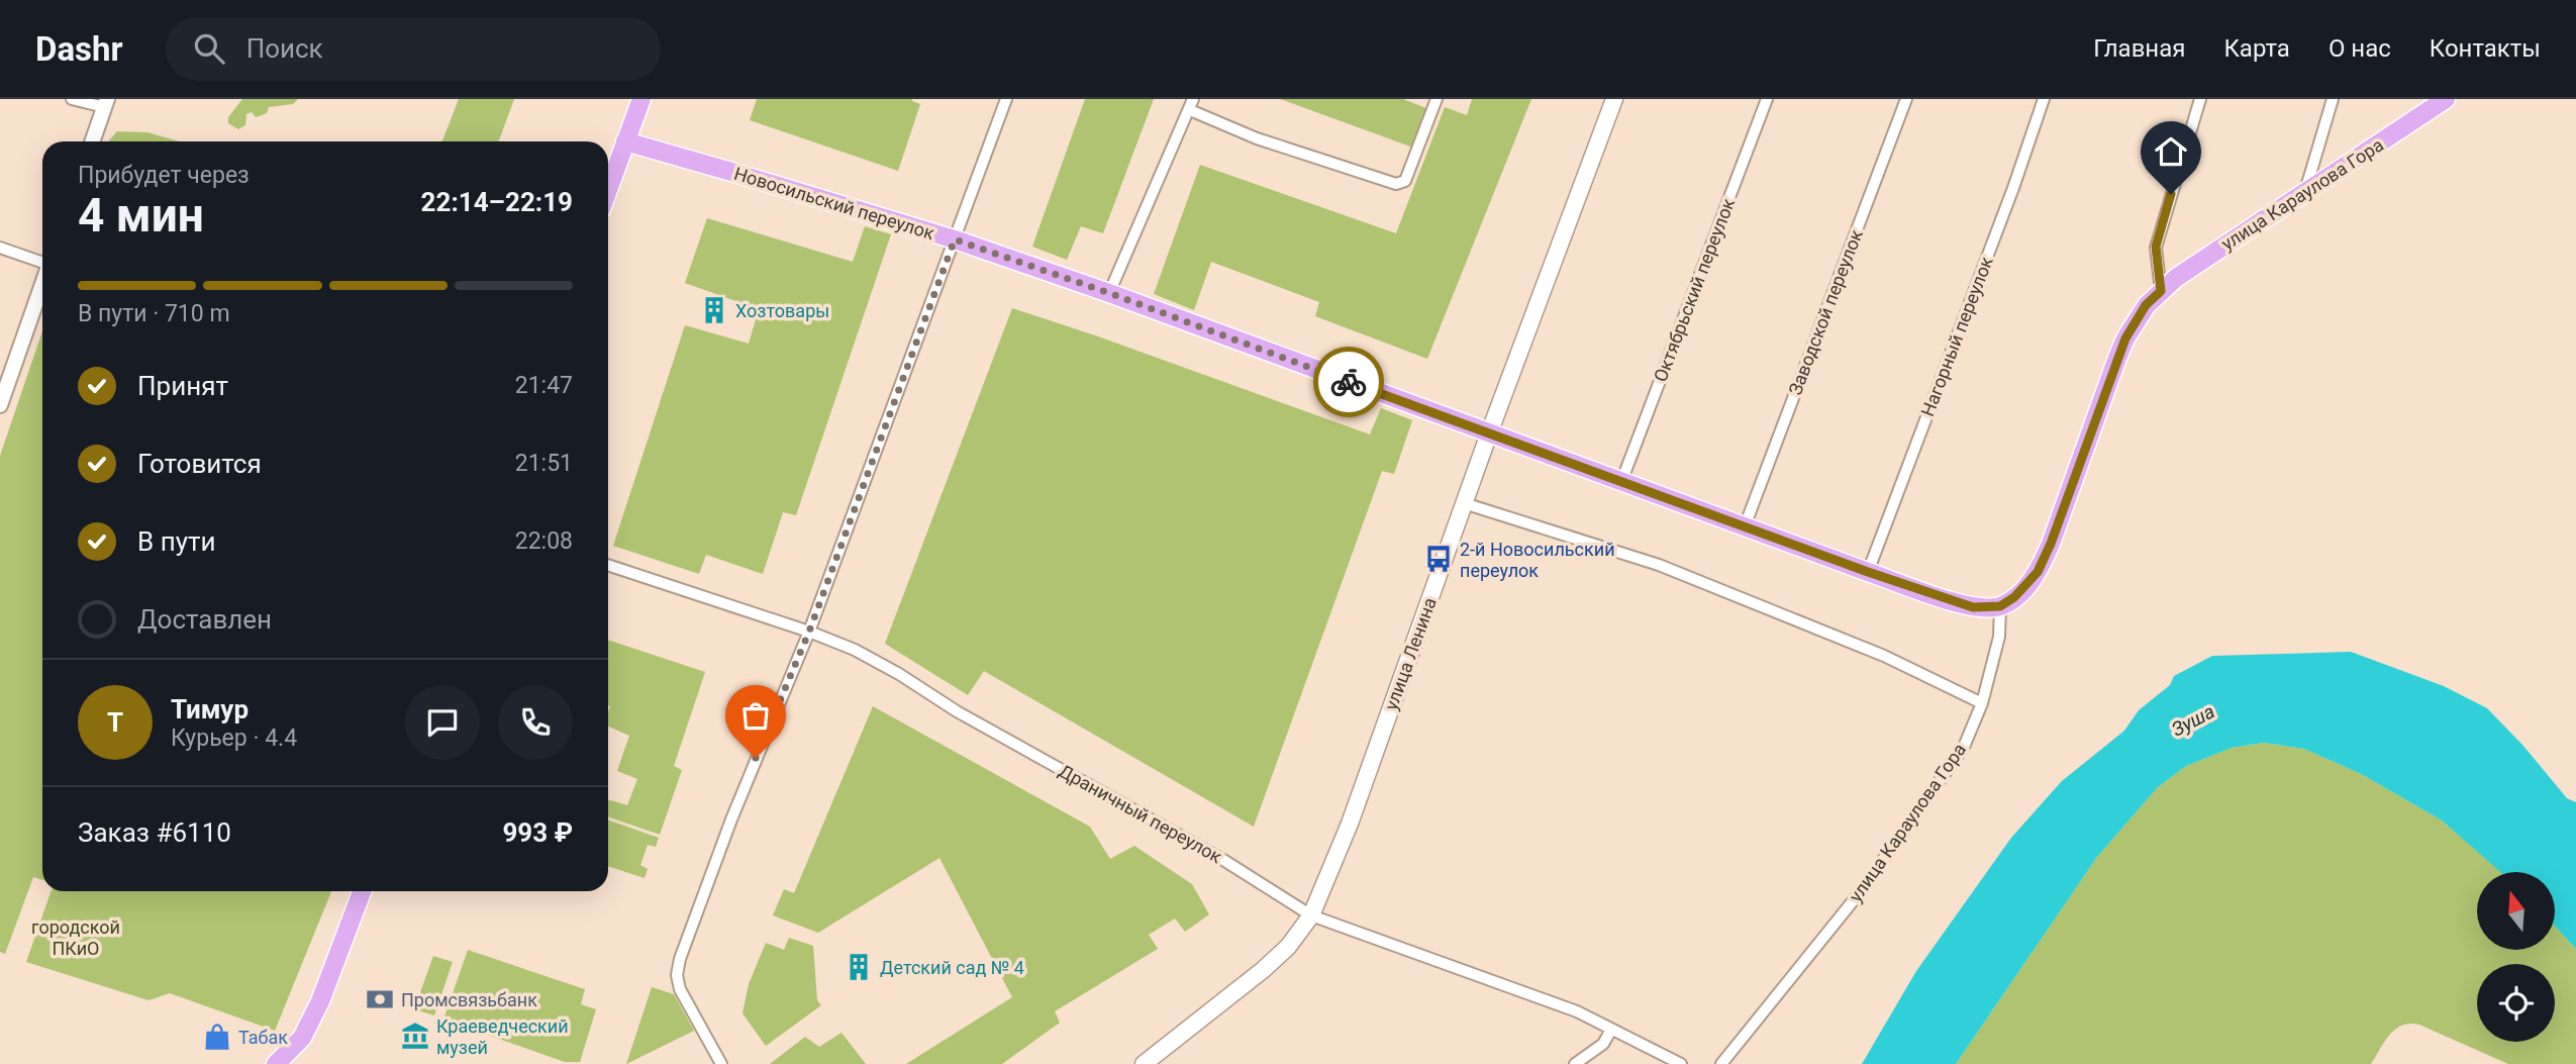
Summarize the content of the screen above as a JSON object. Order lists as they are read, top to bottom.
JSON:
{
  "streets": {
    "main road": ["улица Караулова Гора", "Новосильский переулок", "улица Ленина"],
    "street": [
      "Октябрьский переулок",
      "Заводской переулок",
      "Нагорный переулок",
      "Драничный переулок"
    ]
  },
  "crossings": [
    ["улица Караулова Гора", "Новосильский переулок"],
    ["Новосильский переулок", "Октябрьский переулок"],
    ["Новосильский переулок", "Заводской переулок"],
    ["Новосильский переулок", "Нагорный переулок"],
    ["Новосильский переулок", "улица Ленина"],
    ["улица Ленина", "Драничный переулок"]
  ],
  "water": ["Зуша"],
  "parks": ["городской ПКиО"],
  "places": {
    "building": ["Хозтовары", "Детский сад № 4"],
    "bus stop": ["2-й Новосильский переулок"],
    "bank": ["Промсвязьбанк"],
    "museum": ["Краеведческий музей"],
    "shop": ["Табак"]
  },
  "north": "top",
  "page": {
    "header": "Dashr",
    "search": "Поиск",
    "nav": [
      "Главная",
      "Карта",
      "О нас",
      "Контакты"
    ],
    "heading": ["4 мин", "Прибудет через", "22:14–22:19"],
    "panel": [
      "Тимур",
      "Курьер · 4.4",
      "Заказ #6110",
      "993 ₽"
    ],
    "bar": "В пути · 710 m",
    "list": [
      ["Принят", "21:47"],
      ["Готовится", "21:51"],
      ["В пути", "22:08"],
      "Доставлен"
    ],
    "round": "Т"
  }
}
